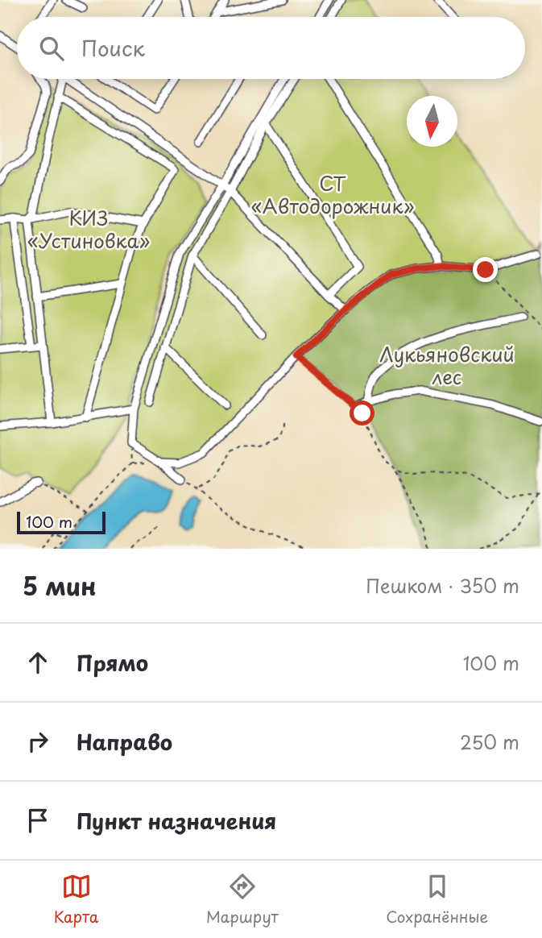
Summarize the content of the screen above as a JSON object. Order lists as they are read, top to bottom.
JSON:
{
  "parks": ["СТ «Автодорожник»", "КИЗ «Устиновка»", "Лукьяновский лес"],
  "scale_bar": "100 m",
  "north": "bottom",
  "page": {
    "search": "Поиск",
    "scale": "100 m",
    "heading": ["5 мин", "Пешком · 350 m"],
    "list": [
      ["Прямо", "100 m"],
      ["Направо", "250 m"],
      "Пункт назначения"
    ],
    "nav": ["Карта", "Маршрут", "Сохранённые"]
  }
}
